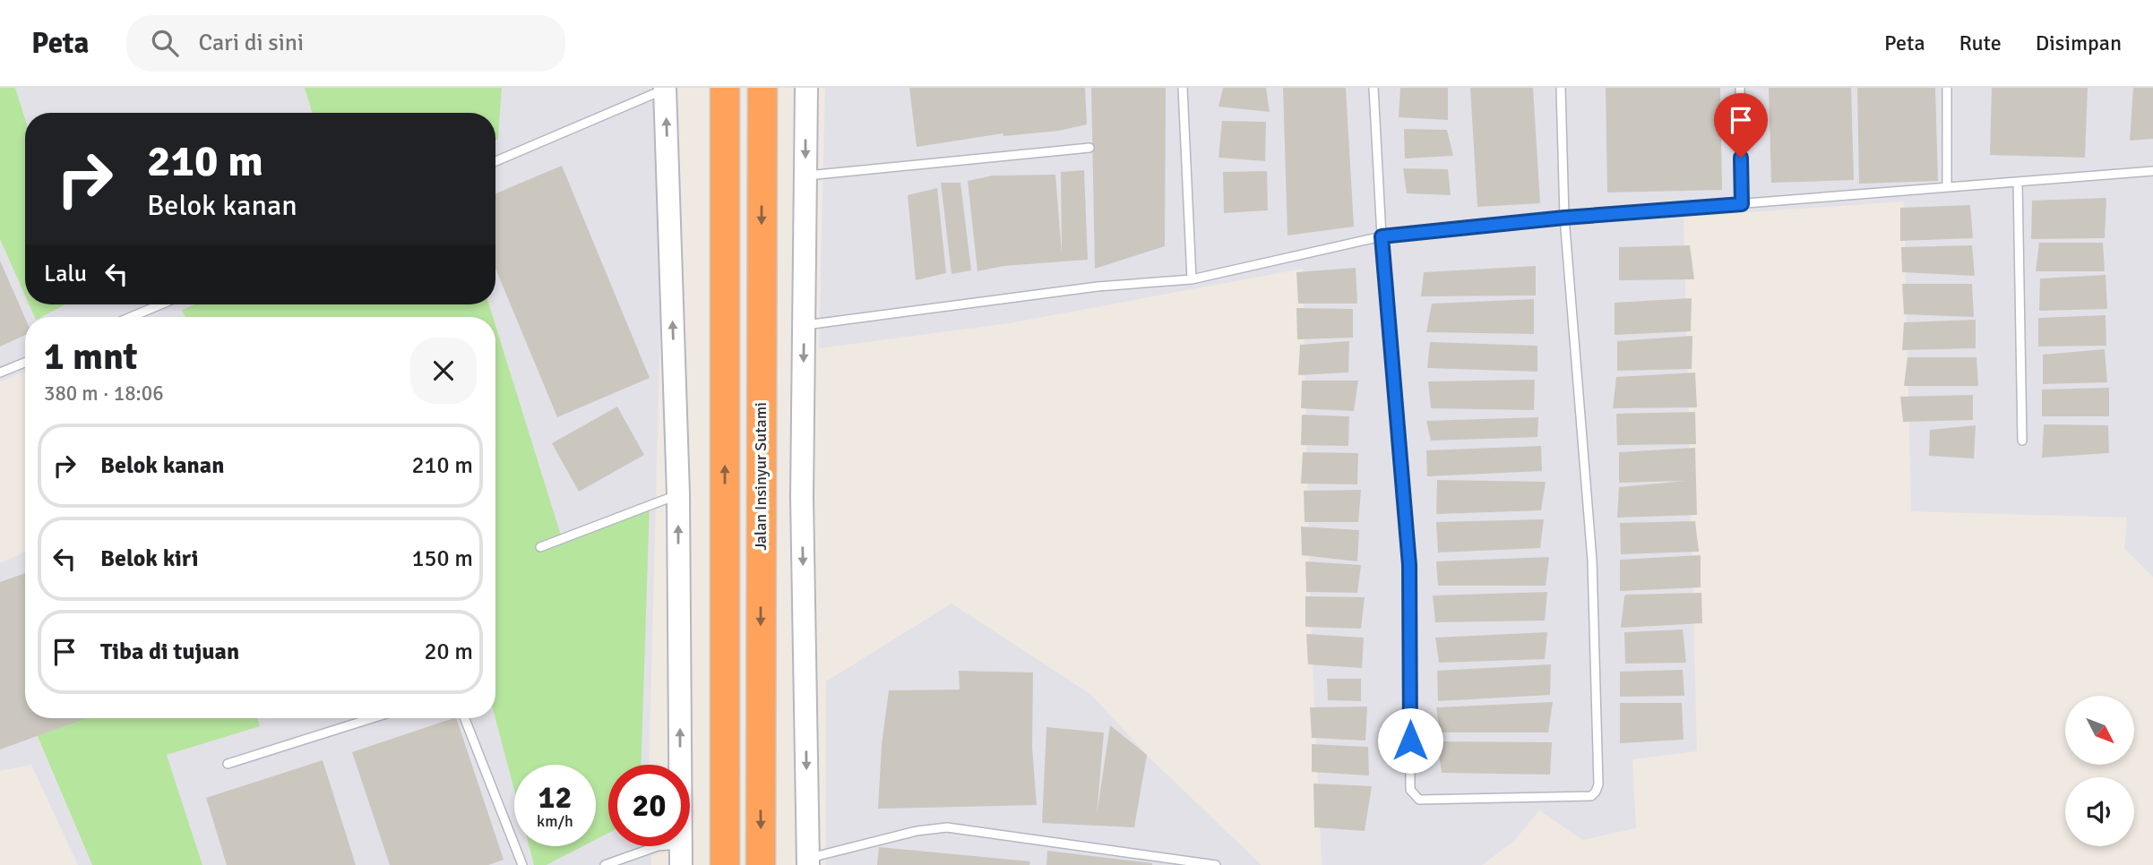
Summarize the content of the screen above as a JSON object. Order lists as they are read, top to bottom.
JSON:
{
  "streets": {
    "highway": ["Jalan Insinyur Sutami"]
  },
  "north": "bottom right",
  "page": {
    "header": "Peta",
    "search": "Cari di sini",
    "nav": ["Peta", "Rute", "Disimpan"],
    "turn": ["210 m", "Belok kanan"],
    "then": "Lalu",
    "heading": ["1 mnt", "380 m · 18:06"],
    "list": [
      {
        "name": "Belok kanan",
        "value": "210 m"
      },
      {
        "name": "Belok kiri",
        "value": "150 m"
      },
      {
        "name": "Tiba di tujuan",
        "value": "20 m"
      }
    ],
    "speed": "12 km/h",
    "limit": "20"
  }
}
